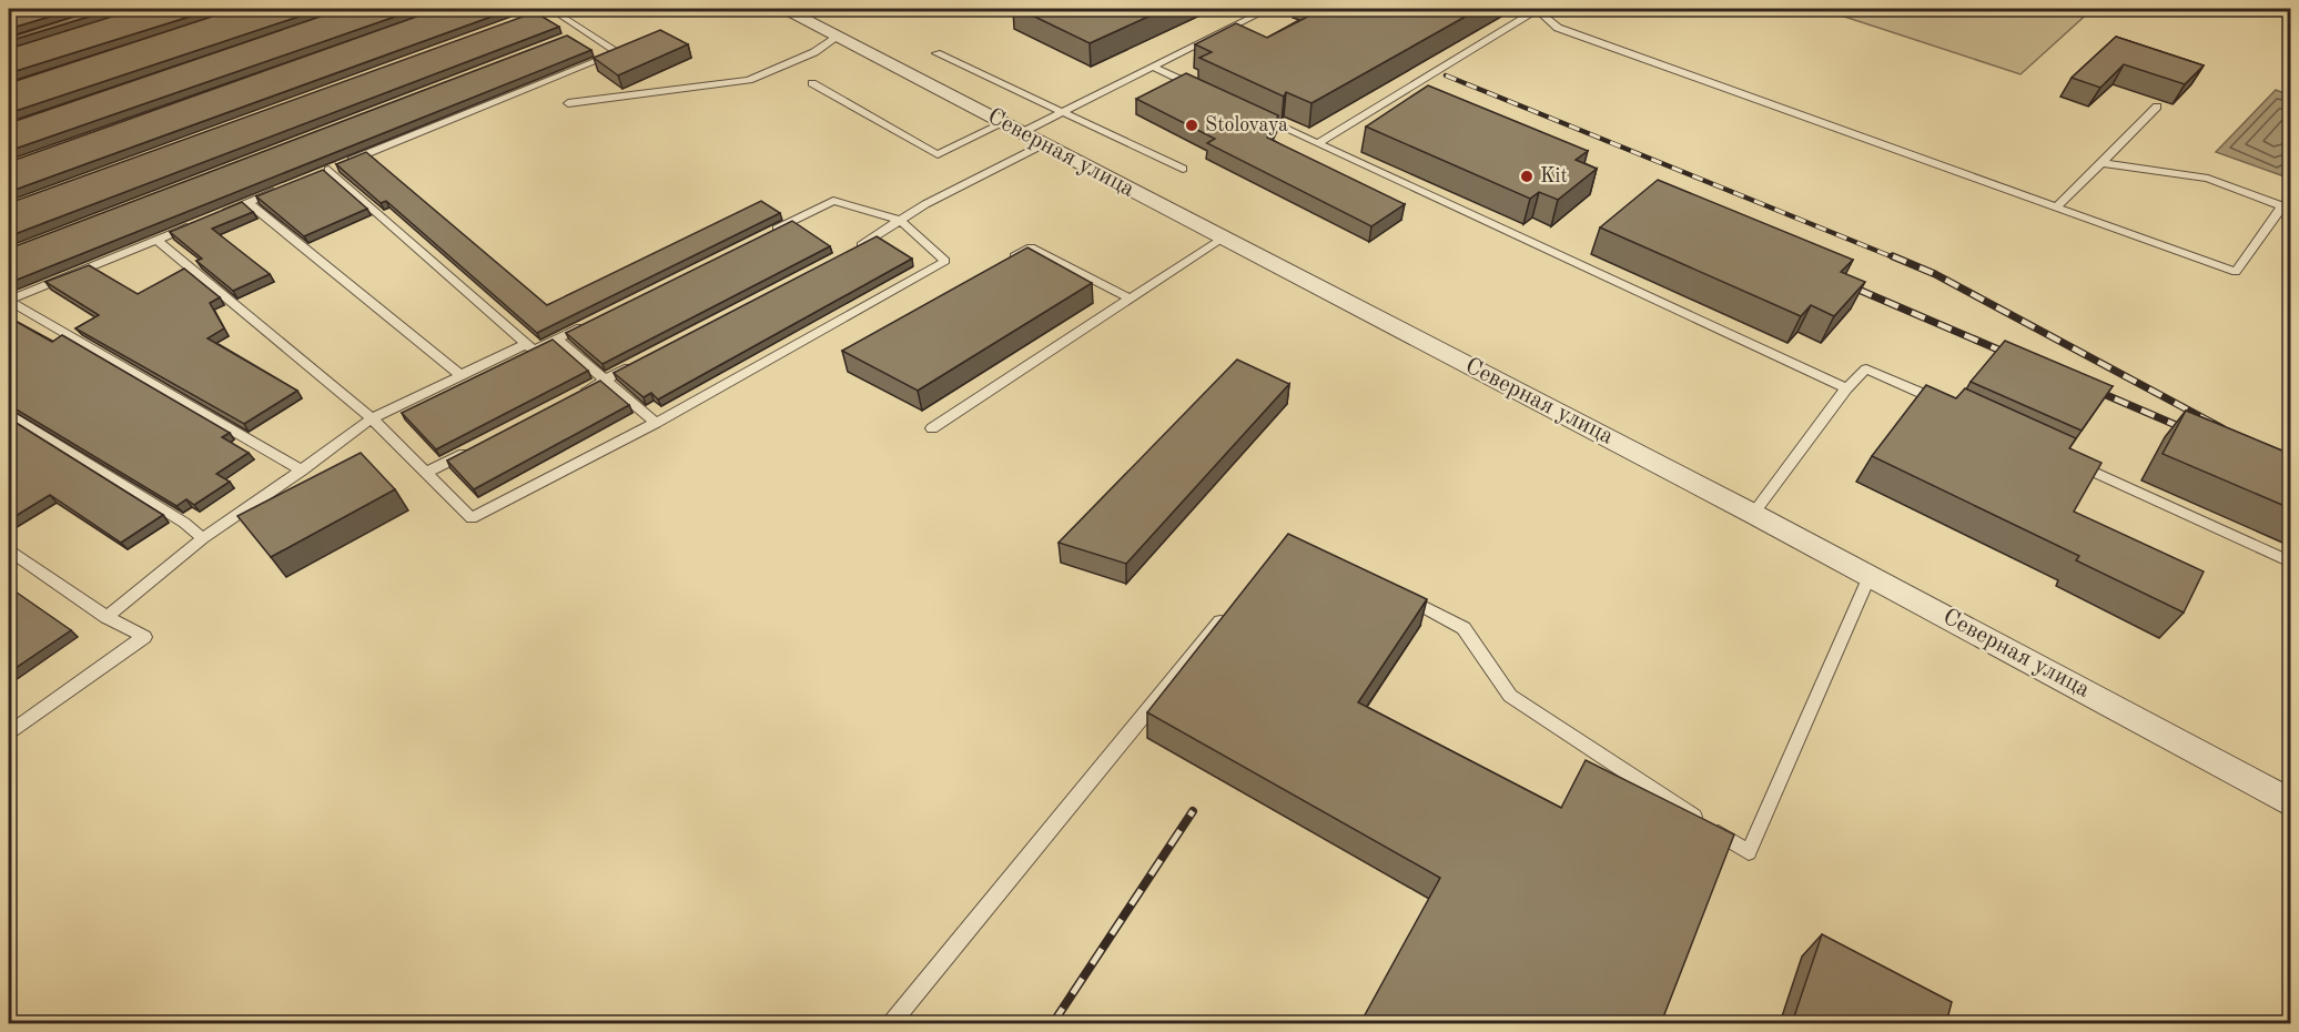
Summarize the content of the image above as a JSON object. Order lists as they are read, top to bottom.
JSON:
{
  "streets": {
    "street": ["Северная улица"]
  },
  "places": ["Stolovaya", "Kit"]
}
